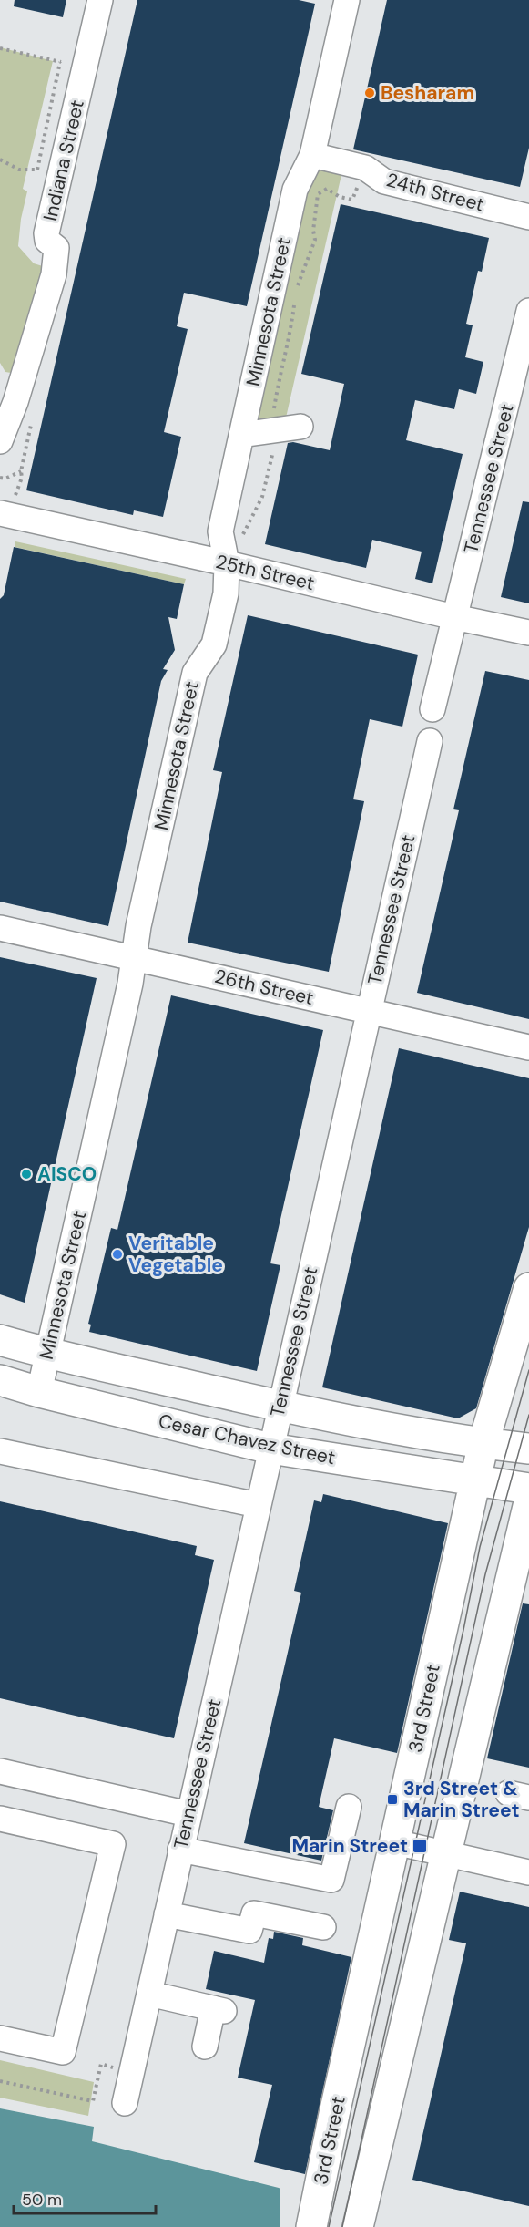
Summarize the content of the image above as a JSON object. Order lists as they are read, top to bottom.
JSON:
{
  "streets": {
    "main road": ["Cesar Chavez Street", "3rd Street"],
    "street": [
      "Indiana Street",
      "24th Street",
      "Minnesota Street",
      "Tennessee Street",
      "25th Street",
      "26th Street"
    ]
  },
  "crossings": [
    ["24th Street", "Minnesota Street"],
    ["Minnesota Street", "25th Street"],
    ["Minnesota Street", "26th Street"],
    ["Minnesota Street", "Cesar Chavez Street"],
    ["Tennessee Street", "25th Street"],
    ["Tennessee Street", "26th Street"],
    ["Tennessee Street", "Cesar Chavez Street"],
    ["Cesar Chavez Street", "3rd Street"]
  ],
  "places": {
    "other": ["Besharam", "AISCO", "Veritable Vegetable"],
    "transit": ["3rd Street & Marin Street", "Marin Street"]
  },
  "scale_bar": "50 m"
}
